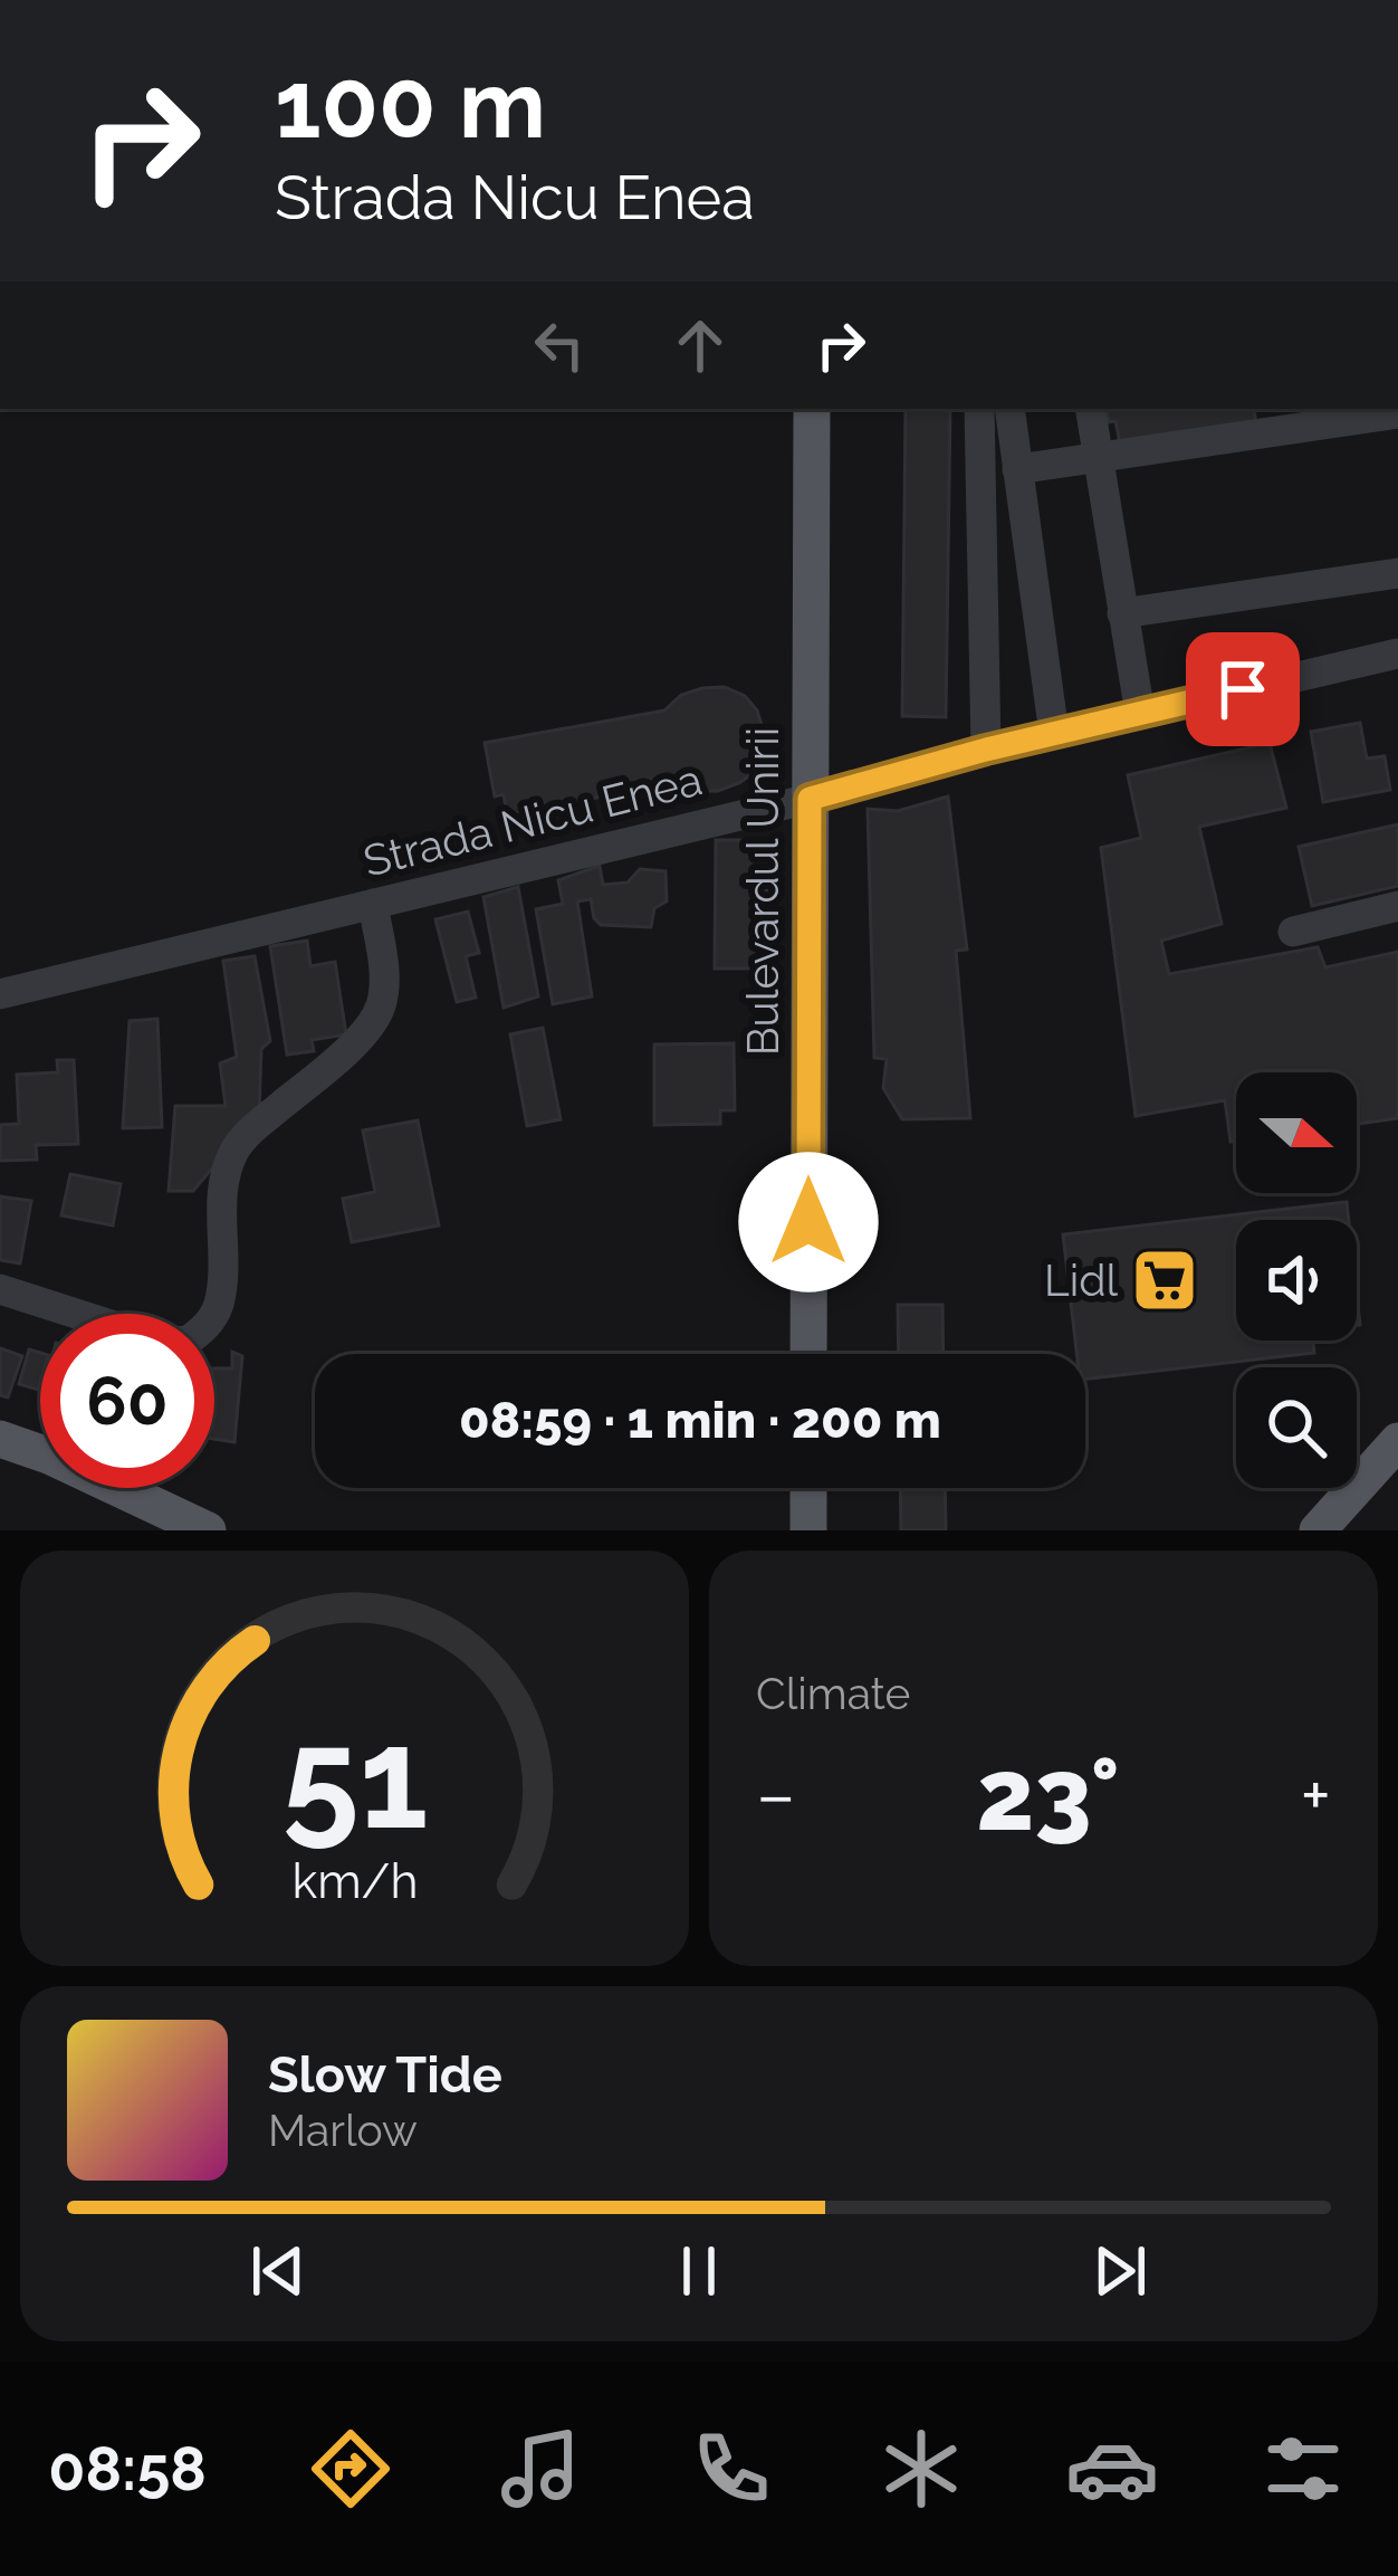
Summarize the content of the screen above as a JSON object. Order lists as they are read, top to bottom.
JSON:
{
  "streets": {
    "main road": ["Bulevardul Unirii"],
    "street": ["Strada Nicu Enea"]
  },
  "crossings": [
    ["Strada Nicu Enea", "Bulevardul Unirii"]
  ],
  "places": {
    "supermarket": ["Lidl"]
  },
  "north": "right",
  "page": {
    "turn": ["100 m", "Strada Nicu Enea"],
    "limit": "60",
    "trip": "08:59 · 1 min · 200 m",
    "tile": "Climate",
    "heat": ["−", "23°", "+"],
    "song": ["Slow Tide", "Marlow"],
    "tabs": "08:58",
    "gauge": ["51", "km/h"]
  }
}
